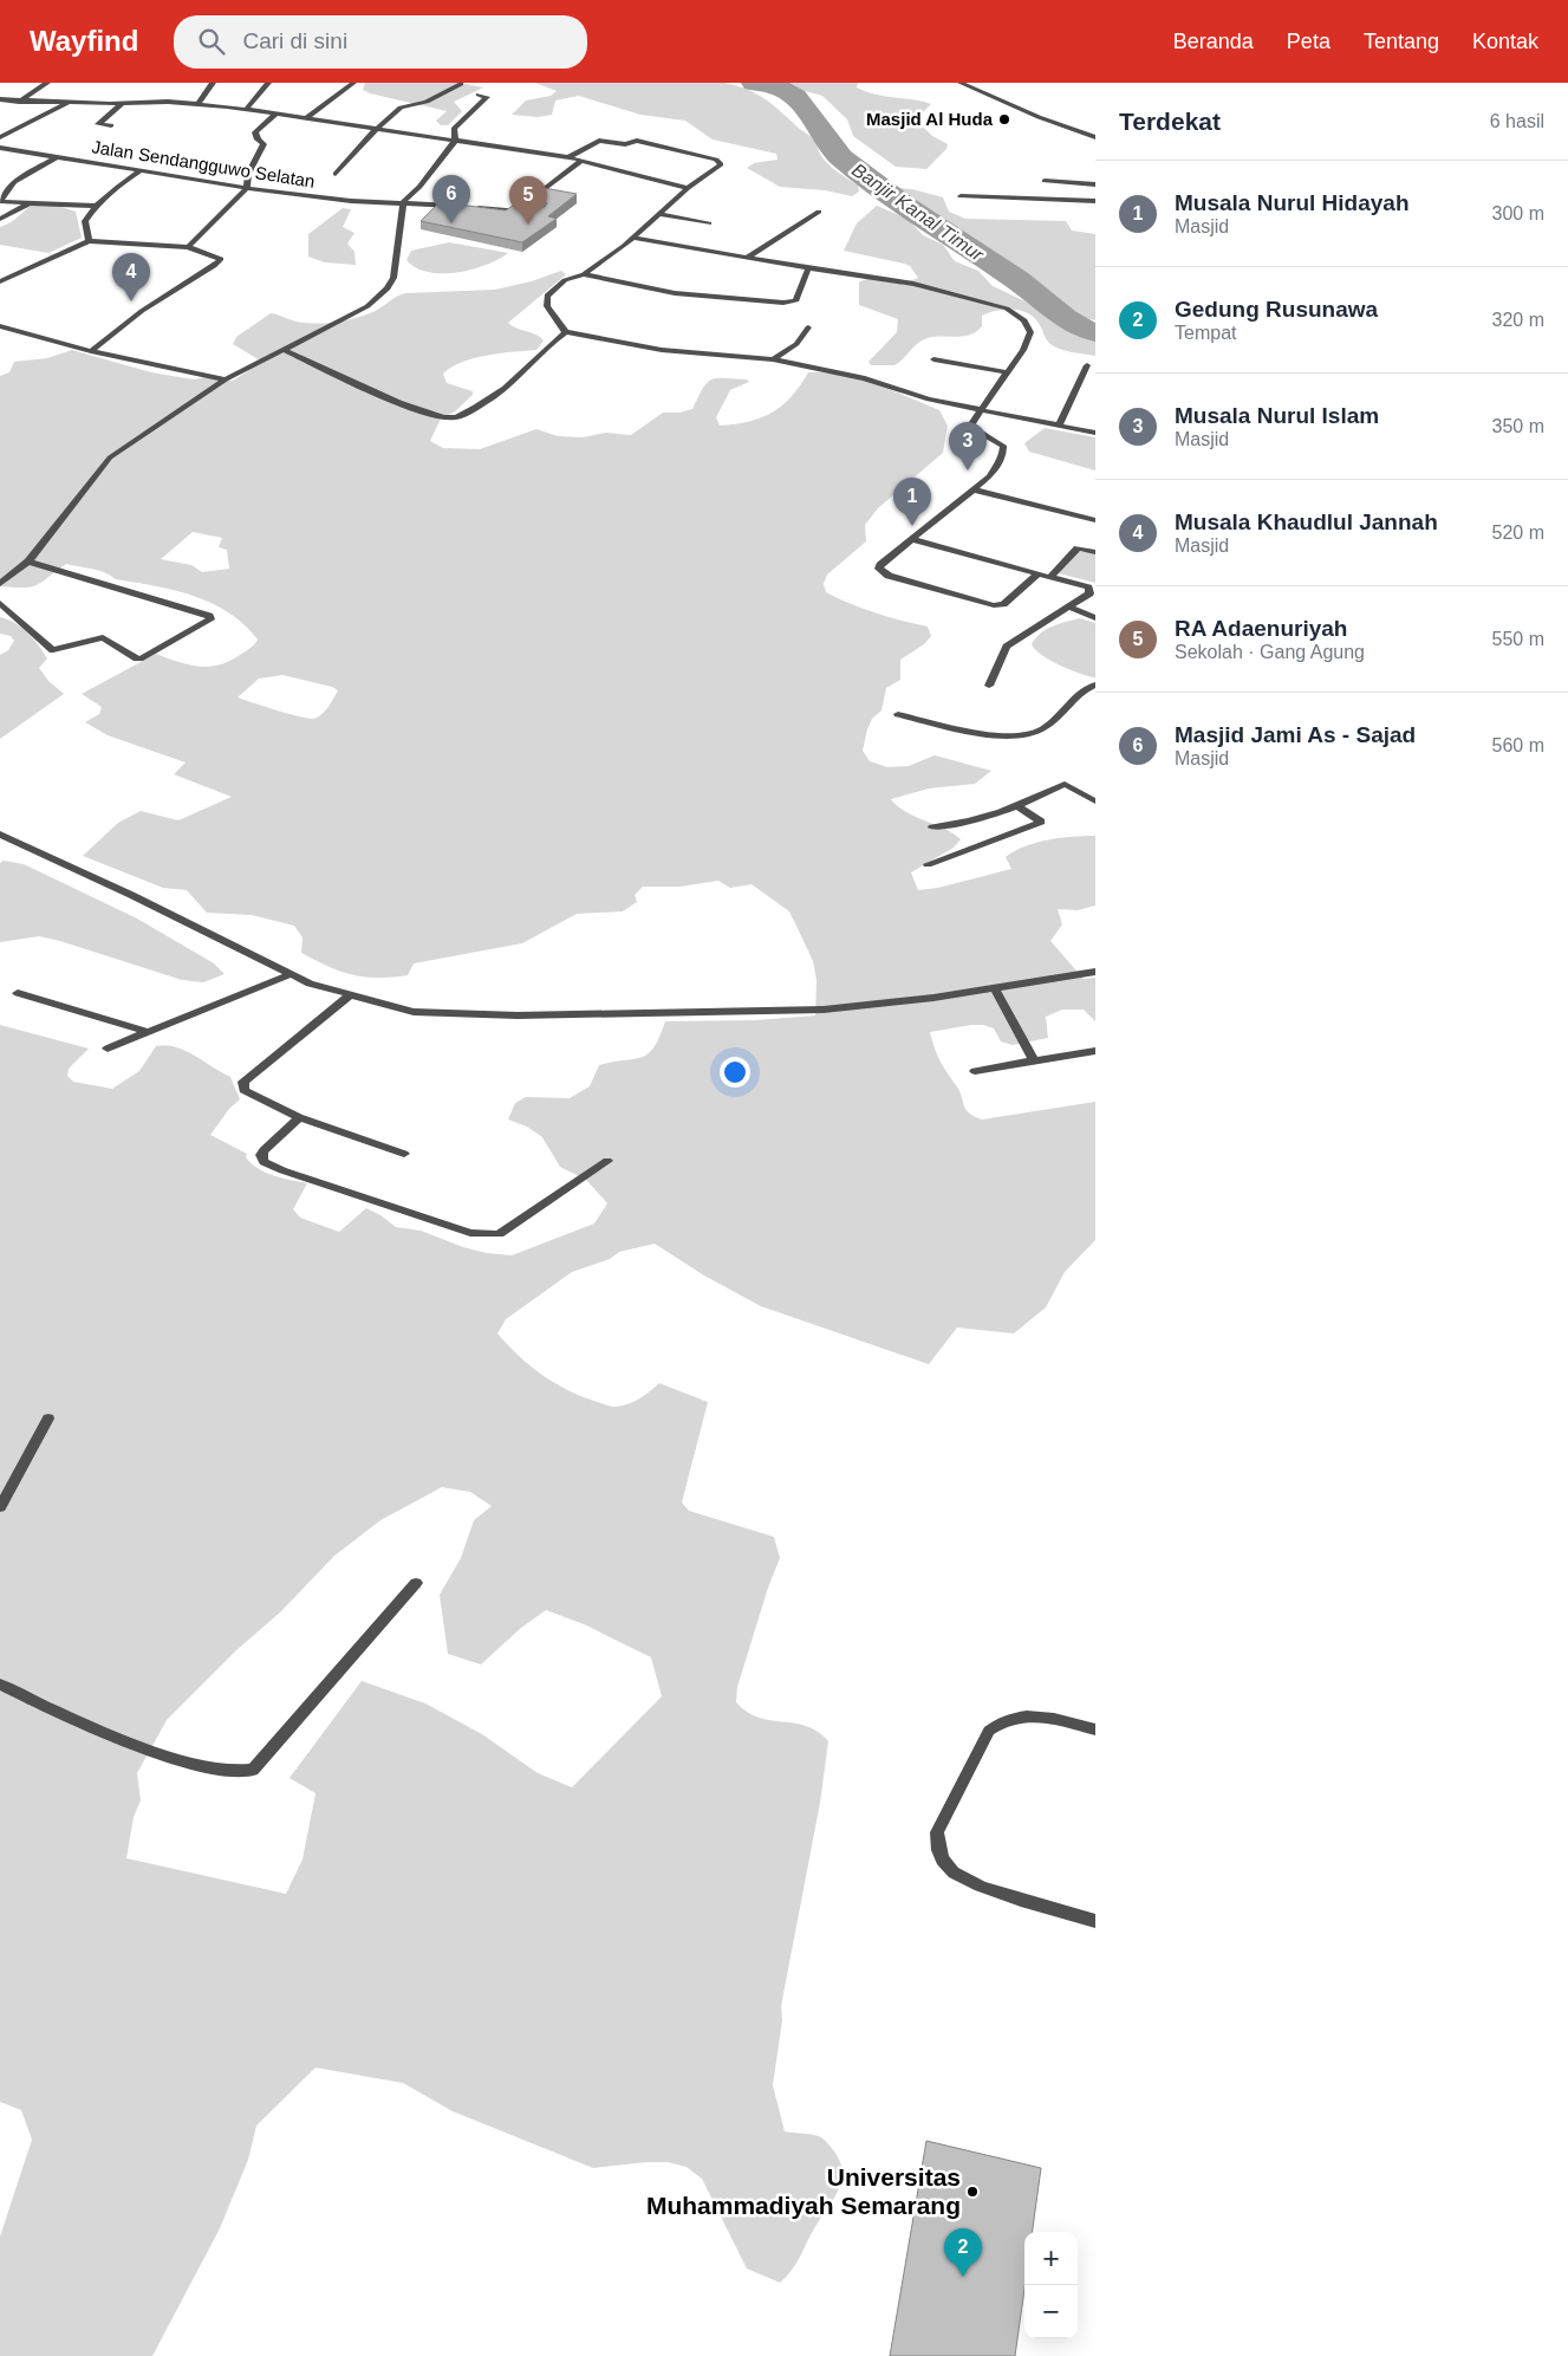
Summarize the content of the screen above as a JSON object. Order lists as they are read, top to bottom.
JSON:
{
  "streets": {
    "street": ["Jalan Sendangguwo Selatan"]
  },
  "water": ["Banjir Kanal Timur"],
  "places": ["Masjid Al Huda", "Universitas Muhammadiyah Semarang"],
  "page": {
    "header": "Wayfind",
    "search": "Cari di sini",
    "nav": [
      "Beranda",
      "Peta",
      "Tentang",
      "Kontak"
    ],
    "heading": ["Terdekat", "6 hasil"],
    "list": [
      {
        "mark": "1",
        "name": "Musala Nurul Hidayah",
        "note": "Masjid",
        "value": "300 m"
      },
      {
        "mark": "2",
        "name": "Gedung Rusunawa",
        "note": "Tempat",
        "value": "320 m"
      },
      {
        "mark": "3",
        "name": "Musala Nurul Islam",
        "note": "Masjid",
        "value": "350 m"
      },
      {
        "mark": "4",
        "name": "Musala Khaudlul Jannah",
        "note": "Masjid",
        "value": "520 m"
      },
      {
        "mark": "5",
        "name": "RA Adaenuriyah",
        "note": "Sekolah · Gang Agung",
        "value": "550 m"
      },
      {
        "mark": "6",
        "name": "Masjid Jami As - Sajad",
        "note": "Masjid",
        "value": "560 m"
      }
    ],
    "pins": [
      "6",
      "5",
      "4",
      "3",
      "1",
      "2"
    ],
    "map_buttons": ["+", "−"]
  }
}
